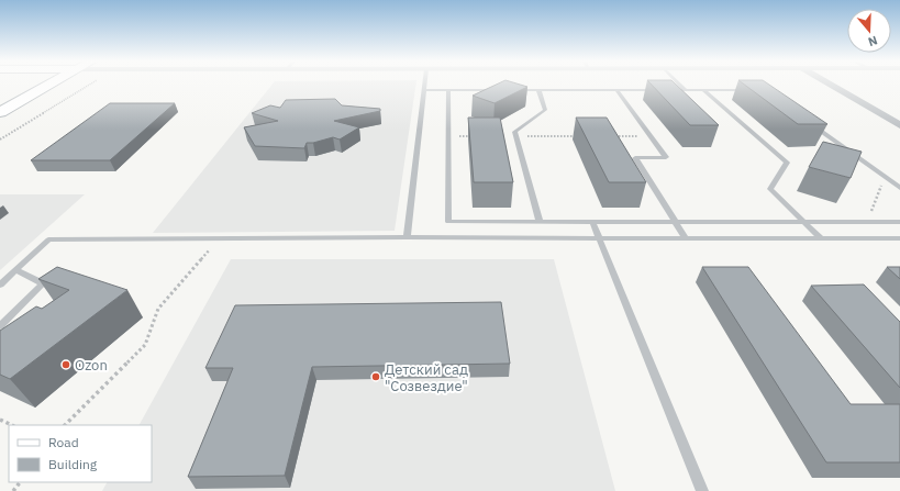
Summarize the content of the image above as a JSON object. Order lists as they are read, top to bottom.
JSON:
{
  "places": ["Ozon", "Детский сад \"Созвездие\""],
  "legend": ["Road", "Building"],
  "north": "bottom"
}
